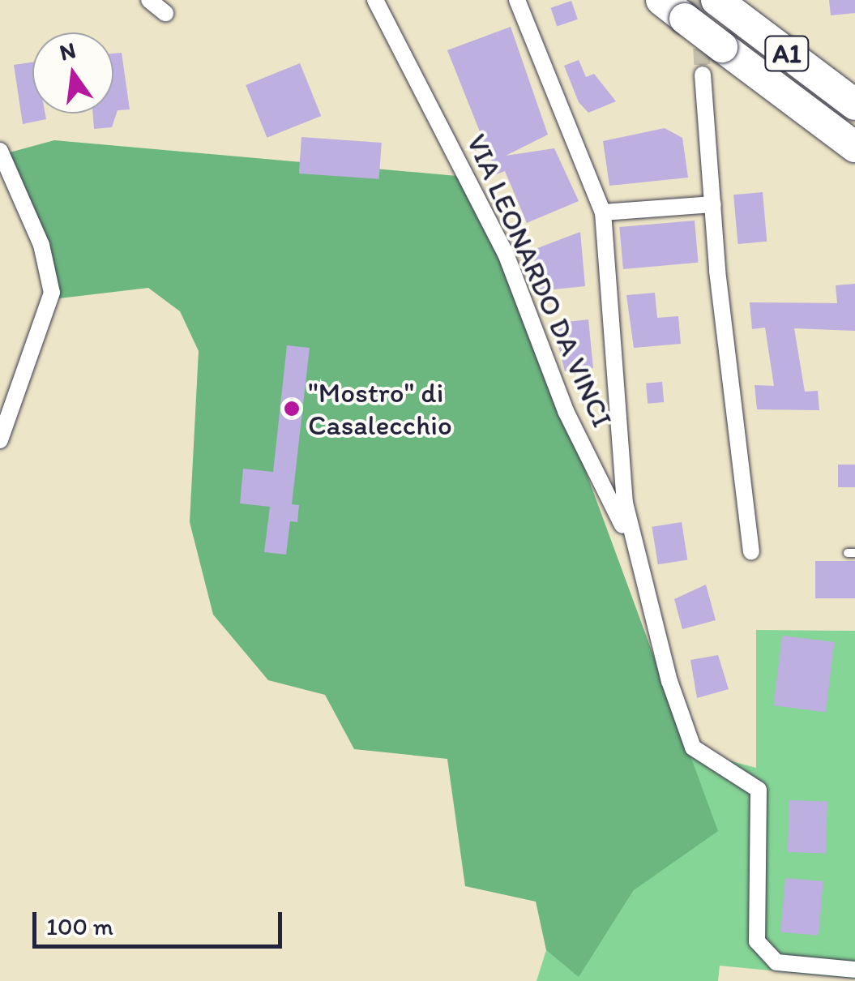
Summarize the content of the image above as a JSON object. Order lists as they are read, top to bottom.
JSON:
{
  "streets": {
    "highway": ["A1"],
    "street": ["VIA LEONARDO DA VINCI"]
  },
  "places": ["\"Mostro\" di Casalecchio"],
  "scale_bar": "100 m",
  "north": "top"
}
